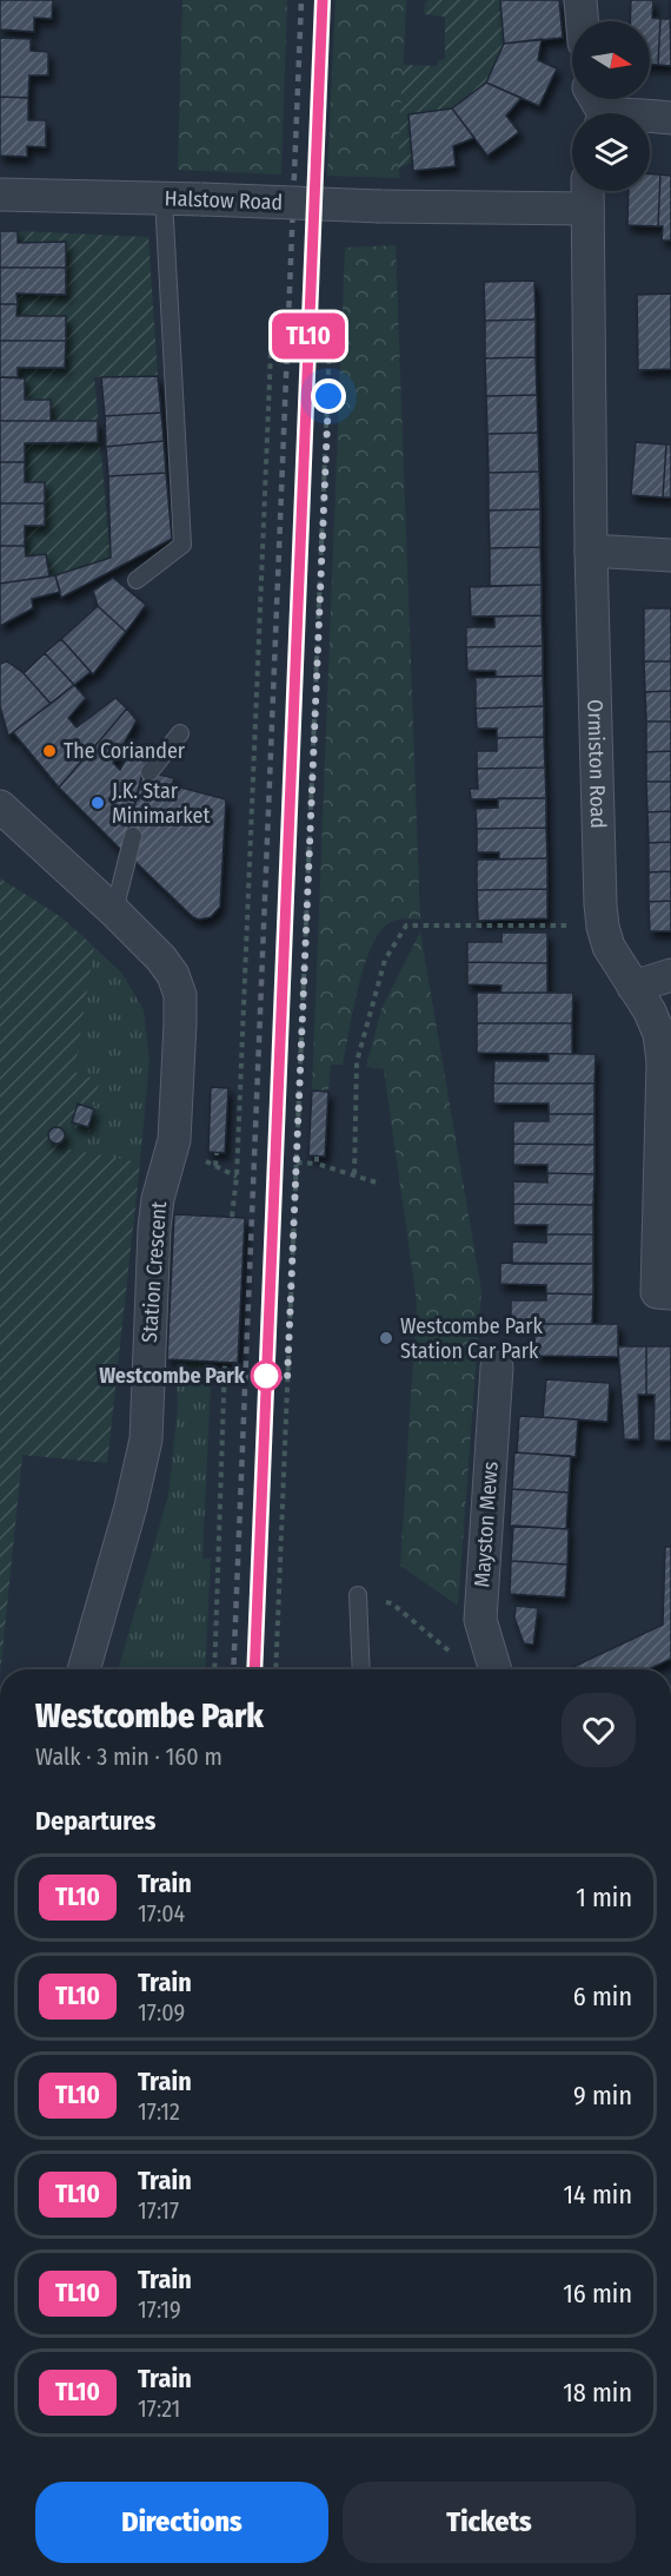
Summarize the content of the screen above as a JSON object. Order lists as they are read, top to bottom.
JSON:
{
  "streets": {
    "street": [
      "Halstow Road",
      "Ormiston Road",
      "Station Crescent",
      "Mayston Mews"
    ]
  },
  "crossings": [
    ["Halstow Road", "Ormiston Road"]
  ],
  "places": [
    "The Coriander",
    "J.K. Star Minimarket",
    "Westcombe Park Station Car Park",
    "Westcombe Park"
  ],
  "north": "right",
  "page": {
    "on_map": "TL10",
    "heading": [
      ["Westcombe Park", "Walk · 3 min · 160 m"],
      "Departures"
    ],
    "list": [
      {
        "mark": "TL10",
        "name": "Train",
        "note": "17:04",
        "value": "1 min"
      },
      {
        "mark": "TL10",
        "name": "Train",
        "note": "17:09",
        "value": "6 min"
      },
      {
        "mark": "TL10",
        "name": "Train",
        "note": "17:12",
        "value": "9 min"
      },
      {
        "mark": "TL10",
        "name": "Train",
        "note": "17:17",
        "value": "14 min"
      },
      {
        "mark": "TL10",
        "name": "Train",
        "note": "17:19",
        "value": "16 min"
      },
      {
        "mark": "TL10",
        "name": "Train",
        "note": "17:21",
        "value": "18 min"
      }
    ],
    "buttons": ["Directions", "Tickets"]
  }
}
